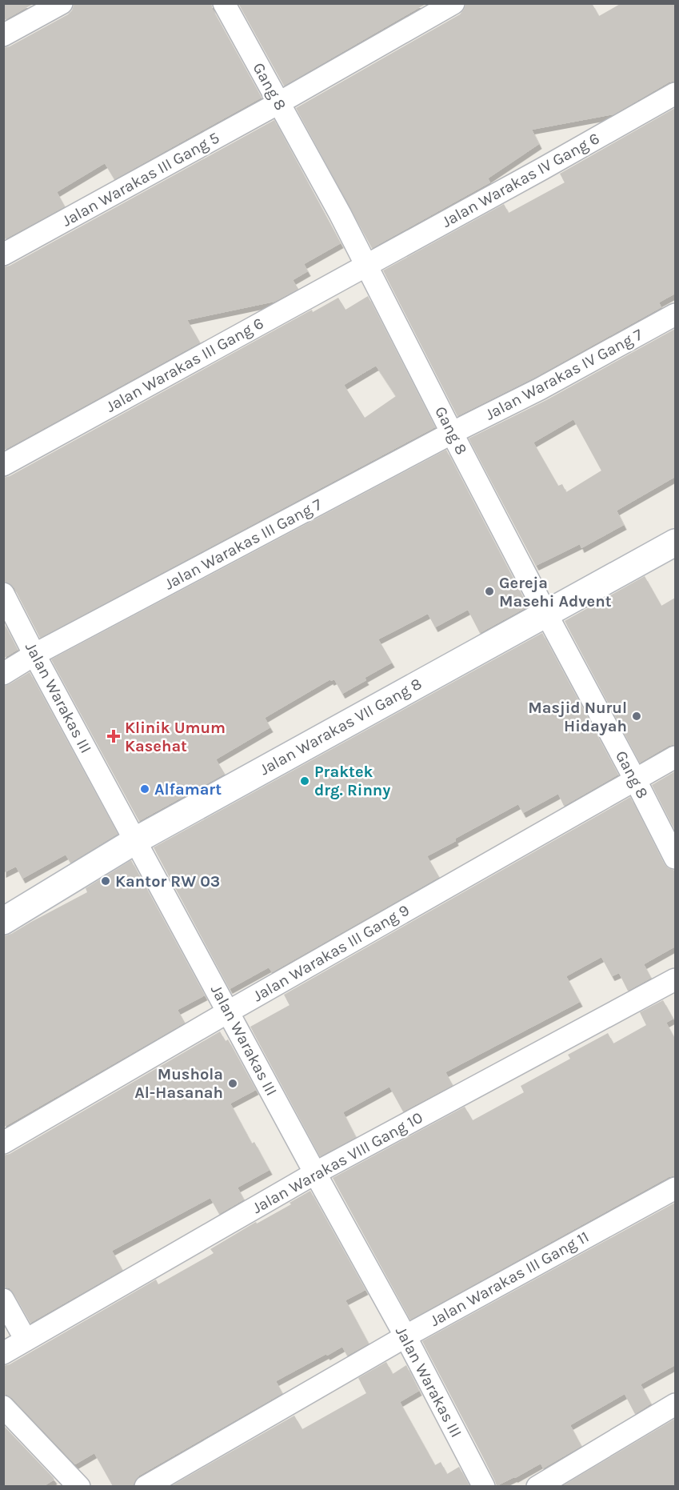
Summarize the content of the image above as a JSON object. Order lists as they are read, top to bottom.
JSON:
{
  "streets": {
    "street": [
      "Gang 8",
      "Jalan Warakas III Gang 5",
      "Jalan Warakas IV Gang 6",
      "Jalan Warakas III Gang 6",
      "Jalan Warakas IV Gang 7",
      "Jalan Warakas III Gang 7",
      "Jalan Warakas III",
      "Jalan Warakas VII Gang 8",
      "Jalan Warakas III Gang 9",
      "Jalan Warakas VIII Gang 10",
      "Jalan Warakas III Gang 11"
    ]
  },
  "crossings": [
    ["Gang 8", "Jalan Warakas III Gang 5"],
    ["Gang 8", "Jalan Warakas IV Gang 6"],
    ["Gang 8", "Jalan Warakas III Gang 6"],
    ["Gang 8", "Jalan Warakas IV Gang 7"],
    ["Gang 8", "Jalan Warakas III Gang 7"],
    ["Gang 8", "Jalan Warakas VII Gang 8"],
    ["Gang 8", "Jalan Warakas III Gang 9"],
    ["Jalan Warakas IV Gang 6", "Jalan Warakas III Gang 6"],
    ["Jalan Warakas IV Gang 7", "Jalan Warakas III Gang 7"],
    ["Jalan Warakas III Gang 7", "Jalan Warakas III"],
    ["Jalan Warakas III", "Jalan Warakas VII Gang 8"],
    ["Jalan Warakas III", "Jalan Warakas III Gang 9"],
    ["Jalan Warakas III", "Jalan Warakas VIII Gang 10"],
    ["Jalan Warakas III", "Jalan Warakas III Gang 11"]
  ],
  "places": {
    "other": [
      "Gereja Masehi Advent",
      "Masjid Nurul Hidayah",
      "Praktek drg. Rinny",
      "Alfamart",
      "Kantor RW 03",
      "Mushola Al-Hasanah"
    ],
    "health": ["Klinik Umum Kasehat"]
  }
}
